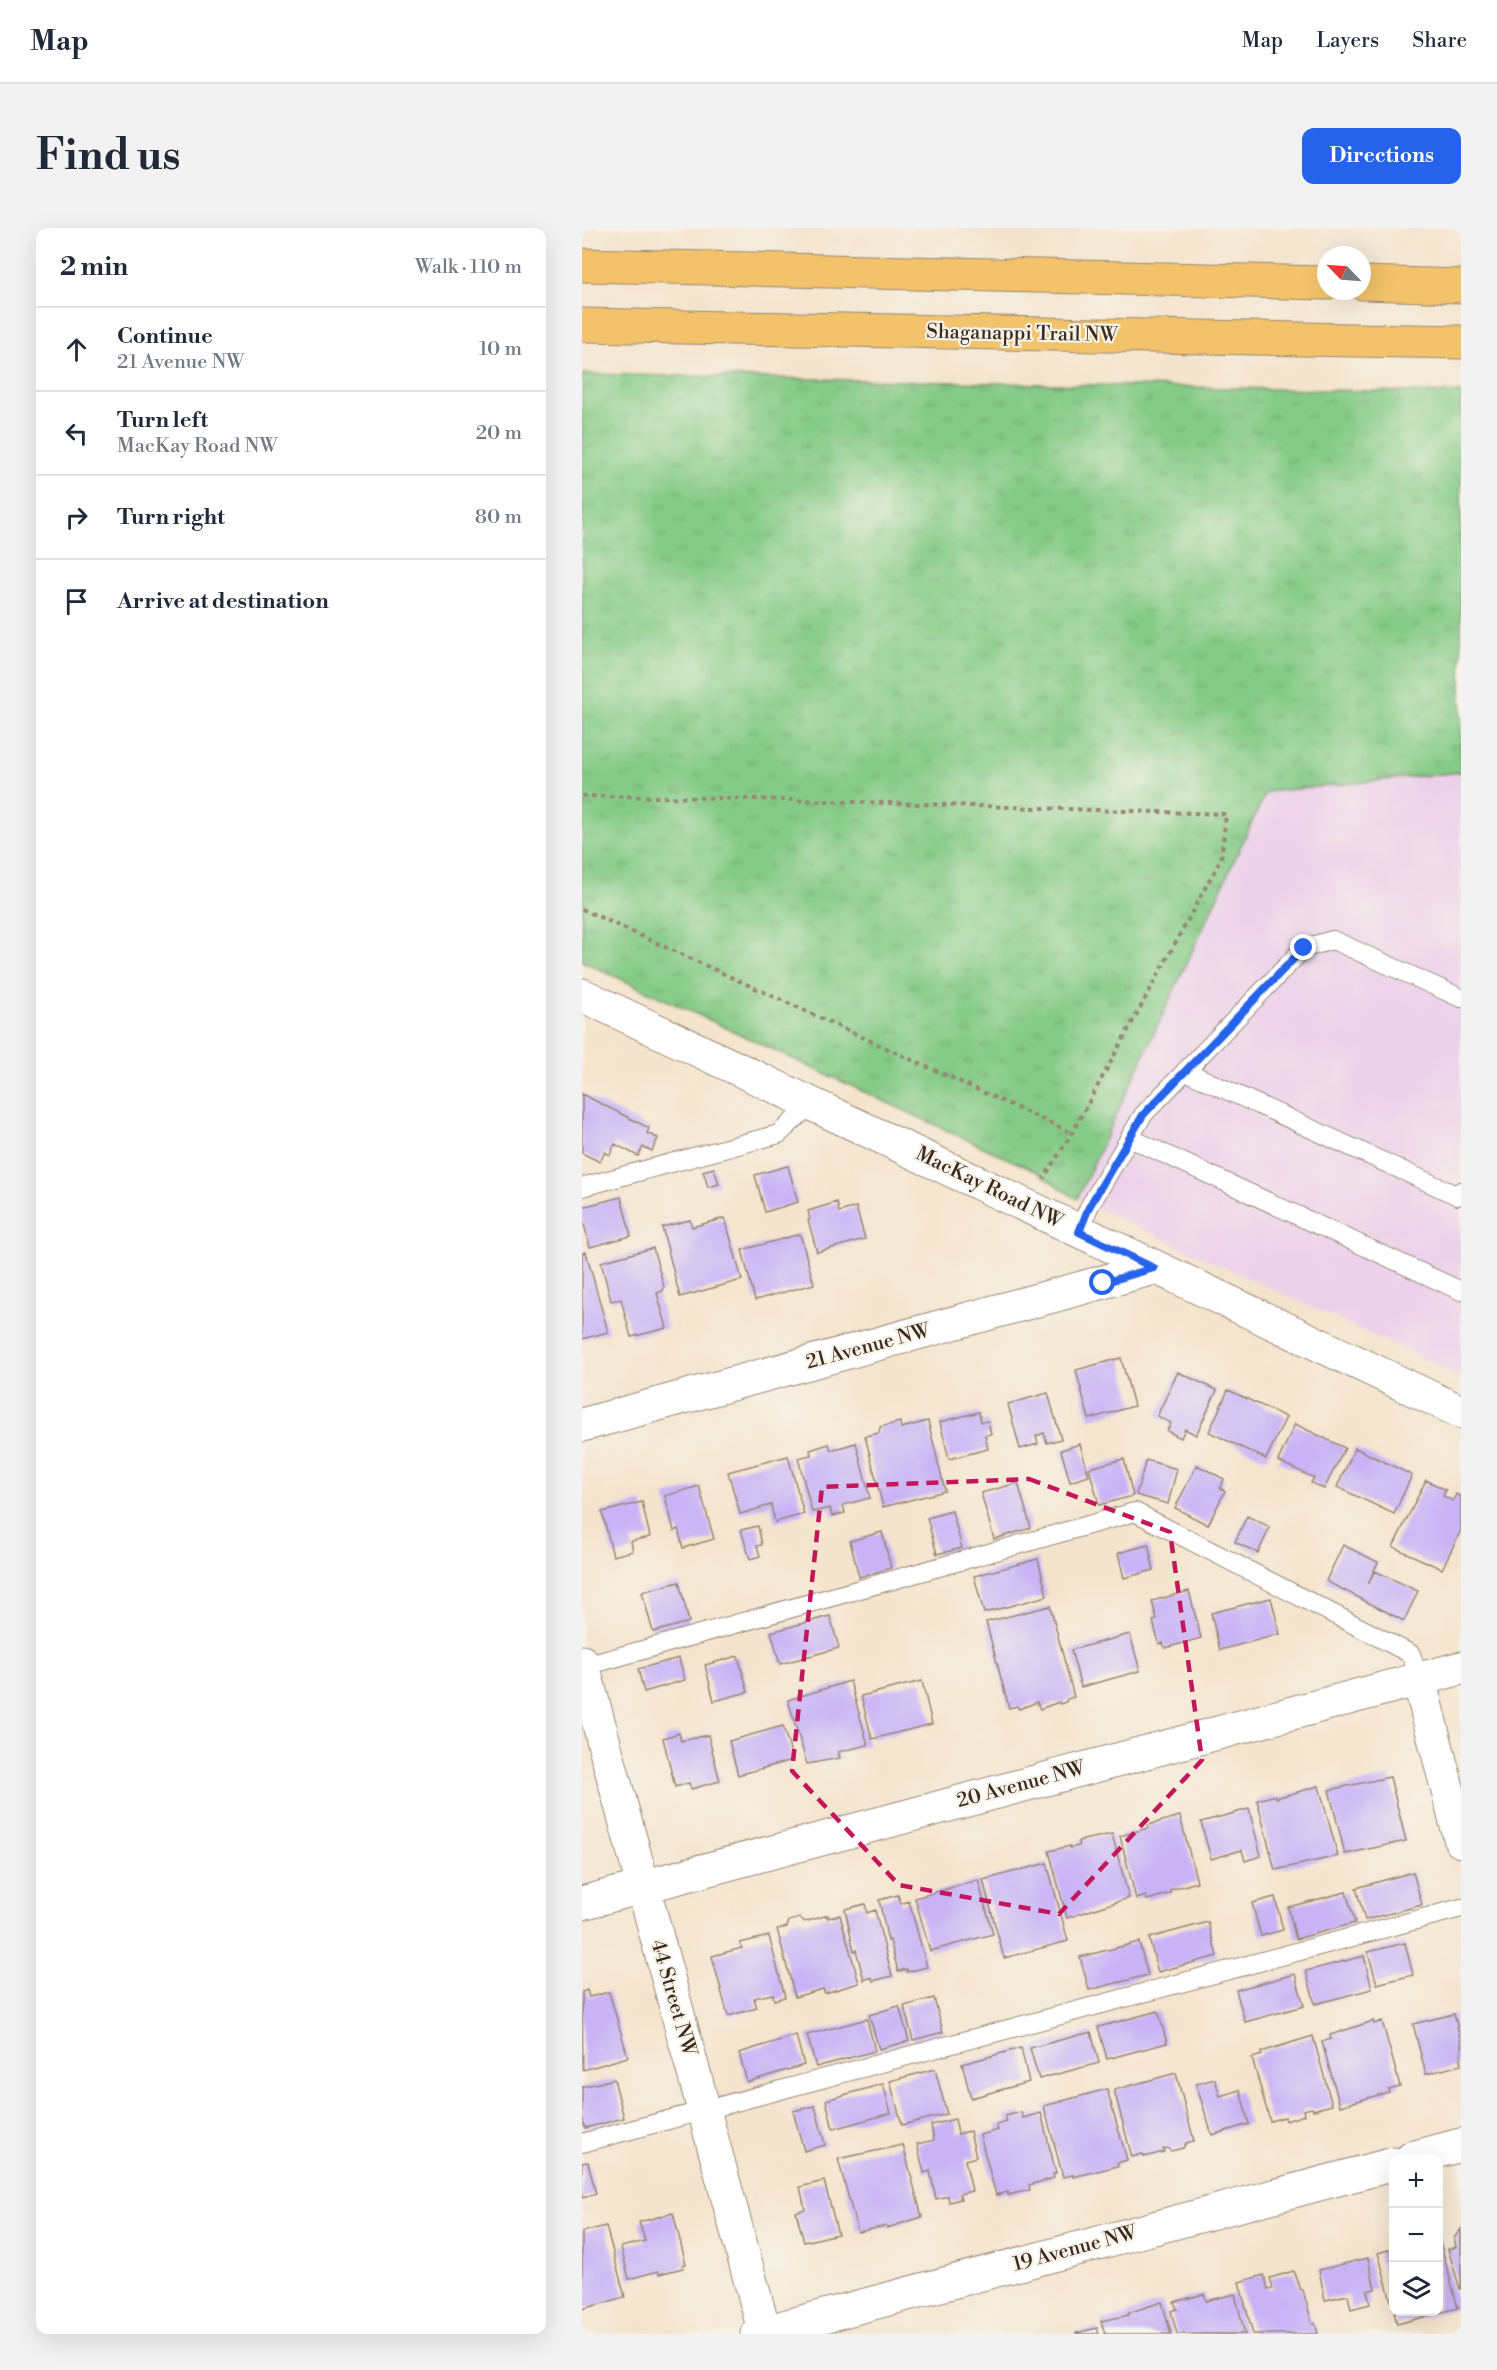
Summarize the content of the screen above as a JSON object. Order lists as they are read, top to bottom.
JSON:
{
  "streets": {
    "main road": ["Shaganappi Trail NW"],
    "street": [
      "MacKay Road NW",
      "21 Avenue NW",
      "20 Avenue NW",
      "44 Street NW",
      "19 Avenue NW"
    ]
  },
  "crossings": [
    ["MacKay Road NW", "21 Avenue NW"],
    ["20 Avenue NW", "44 Street NW"],
    ["44 Street NW", "19 Avenue NW"]
  ],
  "north": "top left",
  "page": {
    "header": "Map",
    "nav": ["Map", "Layers", "Share"],
    "buttons": "Directions",
    "title": "Find us",
    "heading": ["2 min", "Walk · 110 m"],
    "list": [
      ["Continue", "21 Avenue NW", "10 m"],
      ["Turn left", "MacKay Road NW", "20 m"],
      ["Turn right", "80 m"],
      "Arrive at destination"
    ],
    "map_buttons": ["+", "−"]
  }
}
